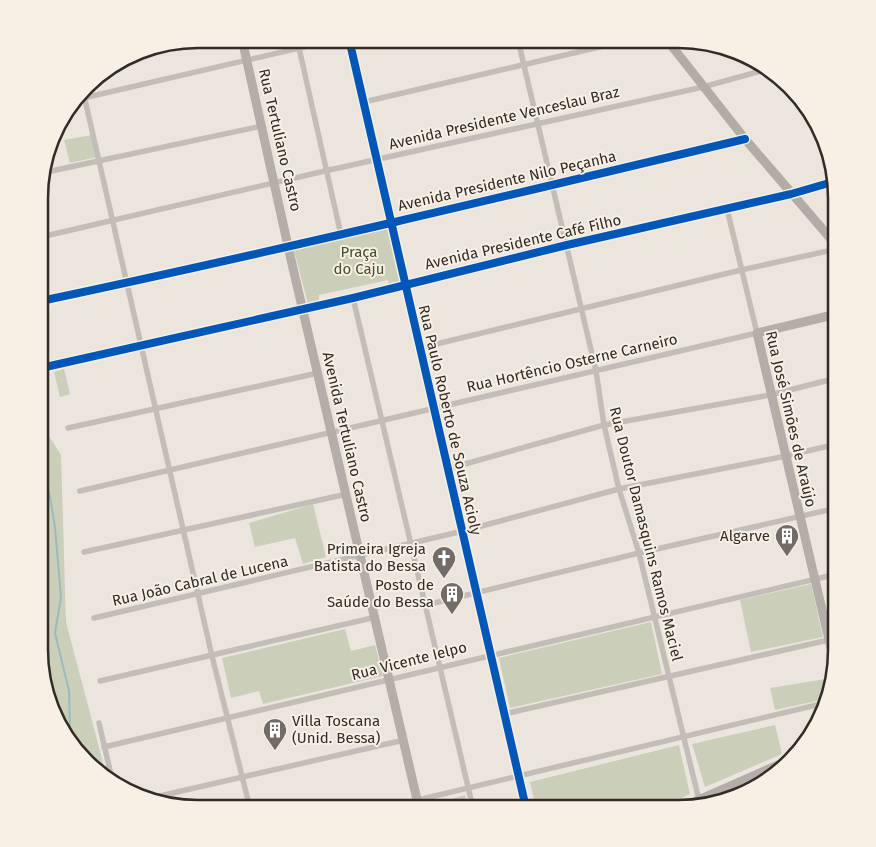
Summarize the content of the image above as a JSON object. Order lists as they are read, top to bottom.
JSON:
{
  "streets": {
    "street": [
      "Avenida Presidente Venceslau Braz",
      "Rua Tertuliano Castro",
      "Avenida Presidente Nilo Peçanha",
      "Avenida Presidente Café Filho",
      "Rua Hortêncio Osterne Carneiro",
      "Rua José Simões de Araújo",
      "Rua Paulo Roberto de Souza Acioly",
      "Avenida Tertuliano Castro",
      "Rua Doutor Damasquins Ramos Maciel",
      "Rua João Cabral de Lucena",
      "Rua Vicente Ielpo"
    ]
  },
  "crossings": [
    ["Avenida Presidente Venceslau Braz", "Rua Tertuliano Castro"],
    ["Avenida Presidente Venceslau Braz", "Rua Paulo Roberto de Souza Acioly"],
    ["Avenida Presidente Venceslau Braz", "Rua Doutor Damasquins Ramos Maciel"],
    ["Rua Tertuliano Castro", "Avenida Presidente Nilo Peçanha"],
    ["Rua Tertuliano Castro", "Avenida Tertuliano Castro"],
    ["Avenida Presidente Nilo Peçanha", "Rua Paulo Roberto de Souza Acioly"],
    ["Avenida Presidente Nilo Peçanha", "Avenida Tertuliano Castro"],
    ["Avenida Presidente Nilo Peçanha", "Rua Doutor Damasquins Ramos Maciel"],
    ["Avenida Presidente Café Filho", "Rua José Simões de Araújo"],
    ["Avenida Presidente Café Filho", "Rua Paulo Roberto de Souza Acioly"],
    ["Avenida Presidente Café Filho", "Avenida Tertuliano Castro"],
    ["Avenida Presidente Café Filho", "Rua Doutor Damasquins Ramos Maciel"],
    ["Rua Hortêncio Osterne Carneiro", "Rua José Simões de Araújo"],
    ["Rua Hortêncio Osterne Carneiro", "Rua Paulo Roberto de Souza Acioly"],
    ["Rua Hortêncio Osterne Carneiro", "Avenida Tertuliano Castro"],
    ["Rua Hortêncio Osterne Carneiro", "Rua Doutor Damasquins Ramos Maciel"],
    ["Rua José Simões de Araújo", "Rua João Cabral de Lucena"],
    ["Rua José Simões de Araújo", "Rua Vicente Ielpo"],
    ["Rua Paulo Roberto de Souza Acioly", "Rua João Cabral de Lucena"],
    ["Rua Paulo Roberto de Souza Acioly", "Rua Vicente Ielpo"],
    ["Avenida Tertuliano Castro", "Rua João Cabral de Lucena"],
    ["Avenida Tertuliano Castro", "Rua Vicente Ielpo"],
    ["Rua Doutor Damasquins Ramos Maciel", "Rua João Cabral de Lucena"],
    ["Rua Doutor Damasquins Ramos Maciel", "Rua Vicente Ielpo"]
  ],
  "parks": ["Praça do Caju"],
  "places": {
    "building": ["Algarve", "Posto de Saúde do Bessa", "Villa Toscana (Unid. Bessa)"],
    "church": ["Primeira Igreja Batista do Bessa"]
  }
}
